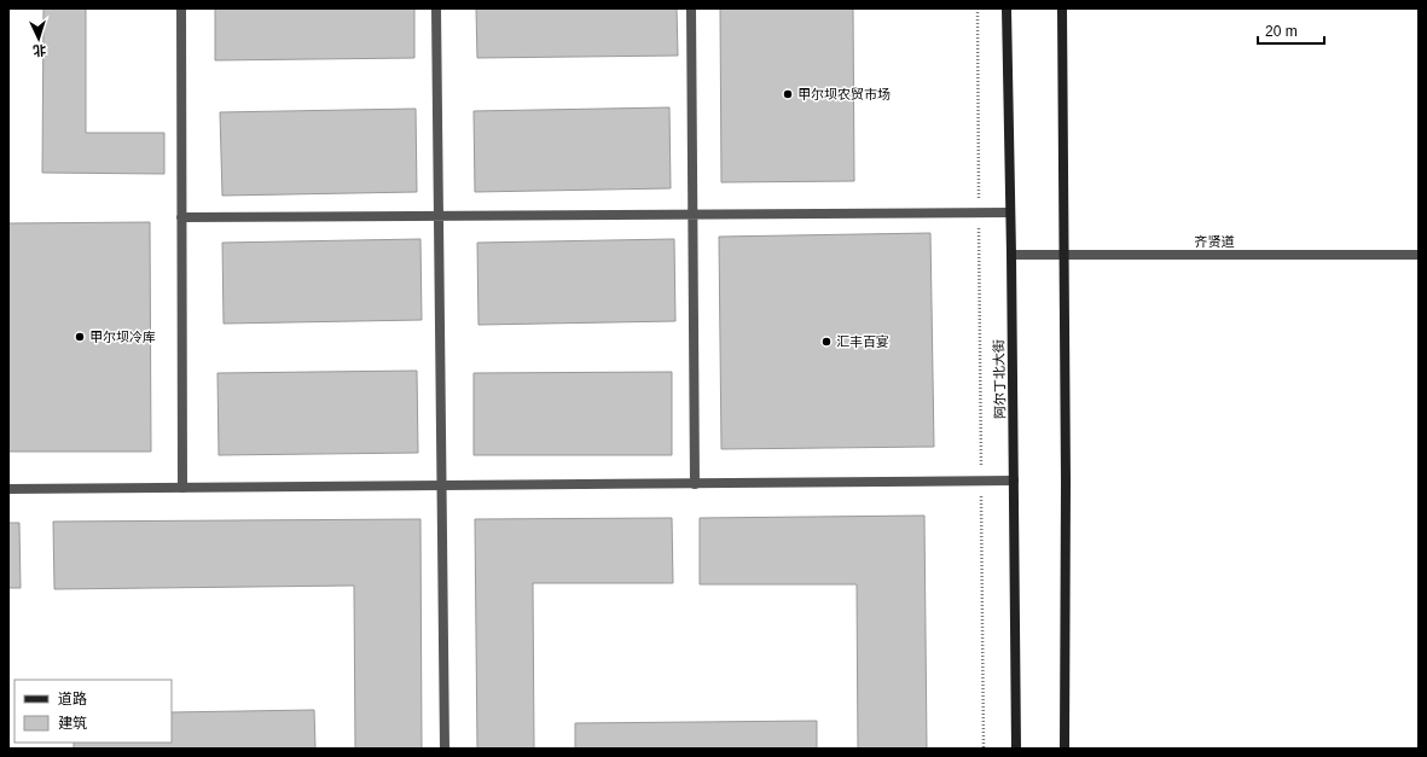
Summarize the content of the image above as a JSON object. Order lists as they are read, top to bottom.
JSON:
{
  "streets": {
    "main road": ["阿尔丁北大街"],
    "street": ["齐贤道"]
  },
  "crossings": [
    ["齐贤道", "阿尔丁北大街"]
  ],
  "places": ["甲尔坝农贸市场", "甲尔坝冷库", "汇丰百宴"],
  "legend": ["道路", "建筑"],
  "scale_bar": "20 m",
  "north": "bottom"
}
